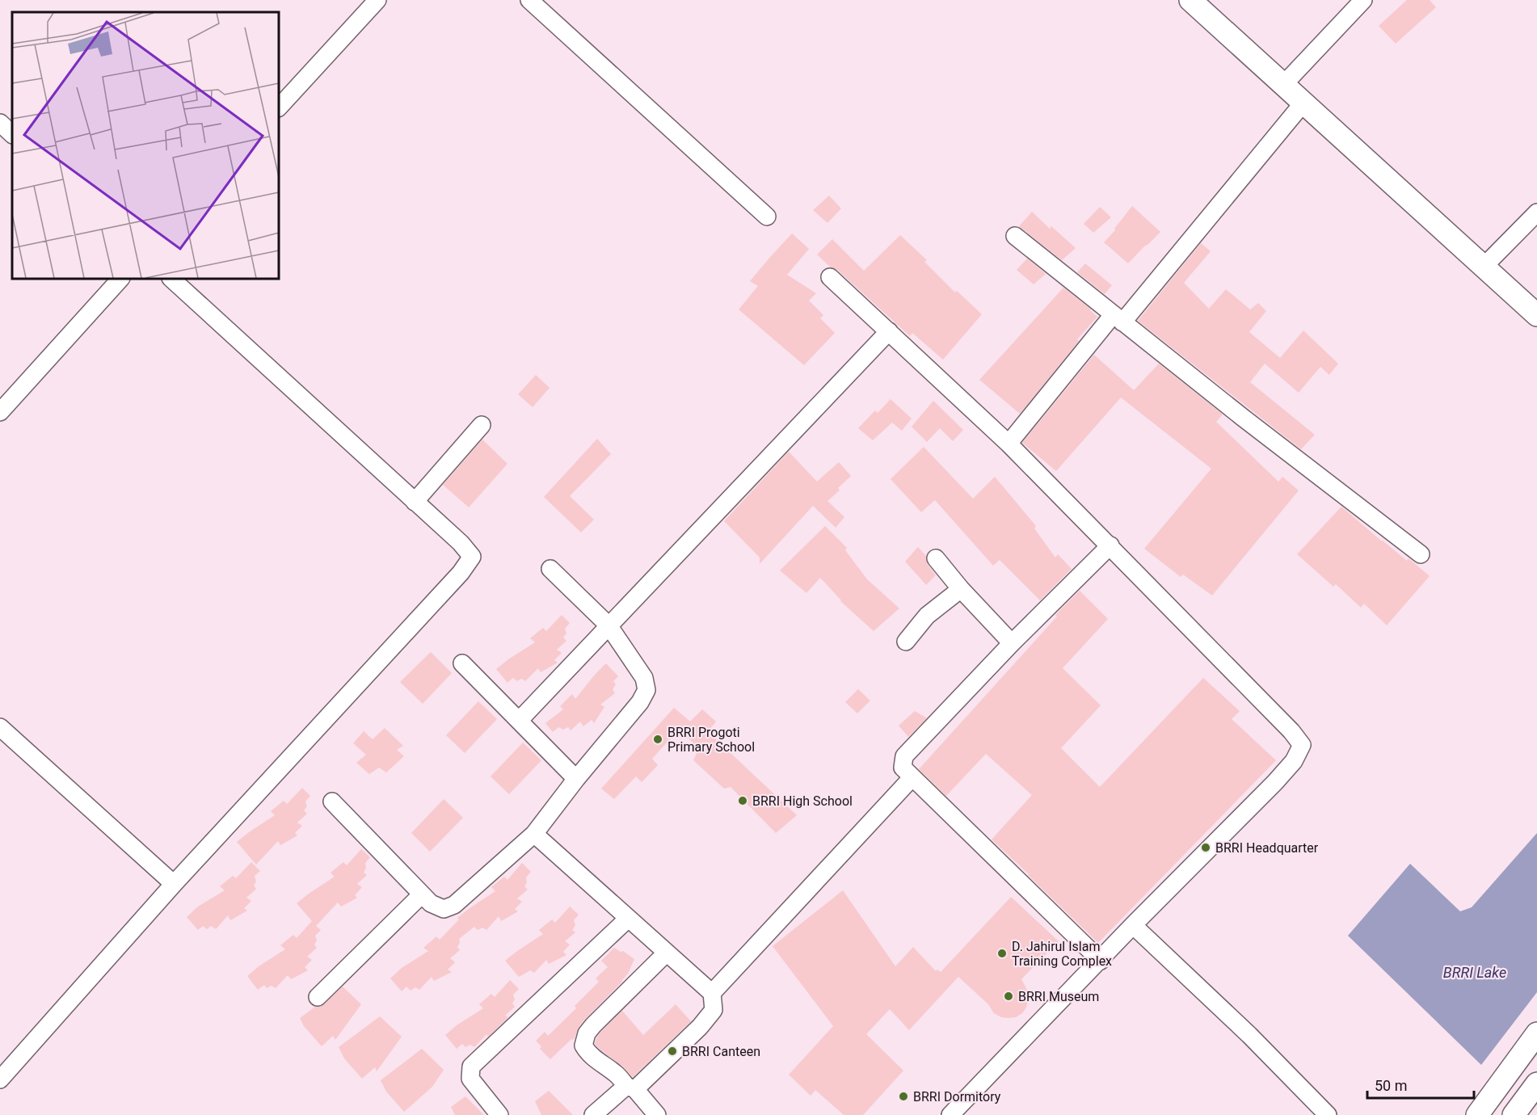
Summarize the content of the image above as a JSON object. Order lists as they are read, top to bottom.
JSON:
{
  "water": ["BRRI Lake"],
  "places": [
    "BRRI Progoti Primary School",
    "BRRI High School",
    "BRRI Headquarter",
    "D. Jahirul Islam Training Complex",
    "BRRI Museum",
    "BRRI Canteen",
    "BRRI Dormitory"
  ],
  "scale_bar": "50 m"
}
